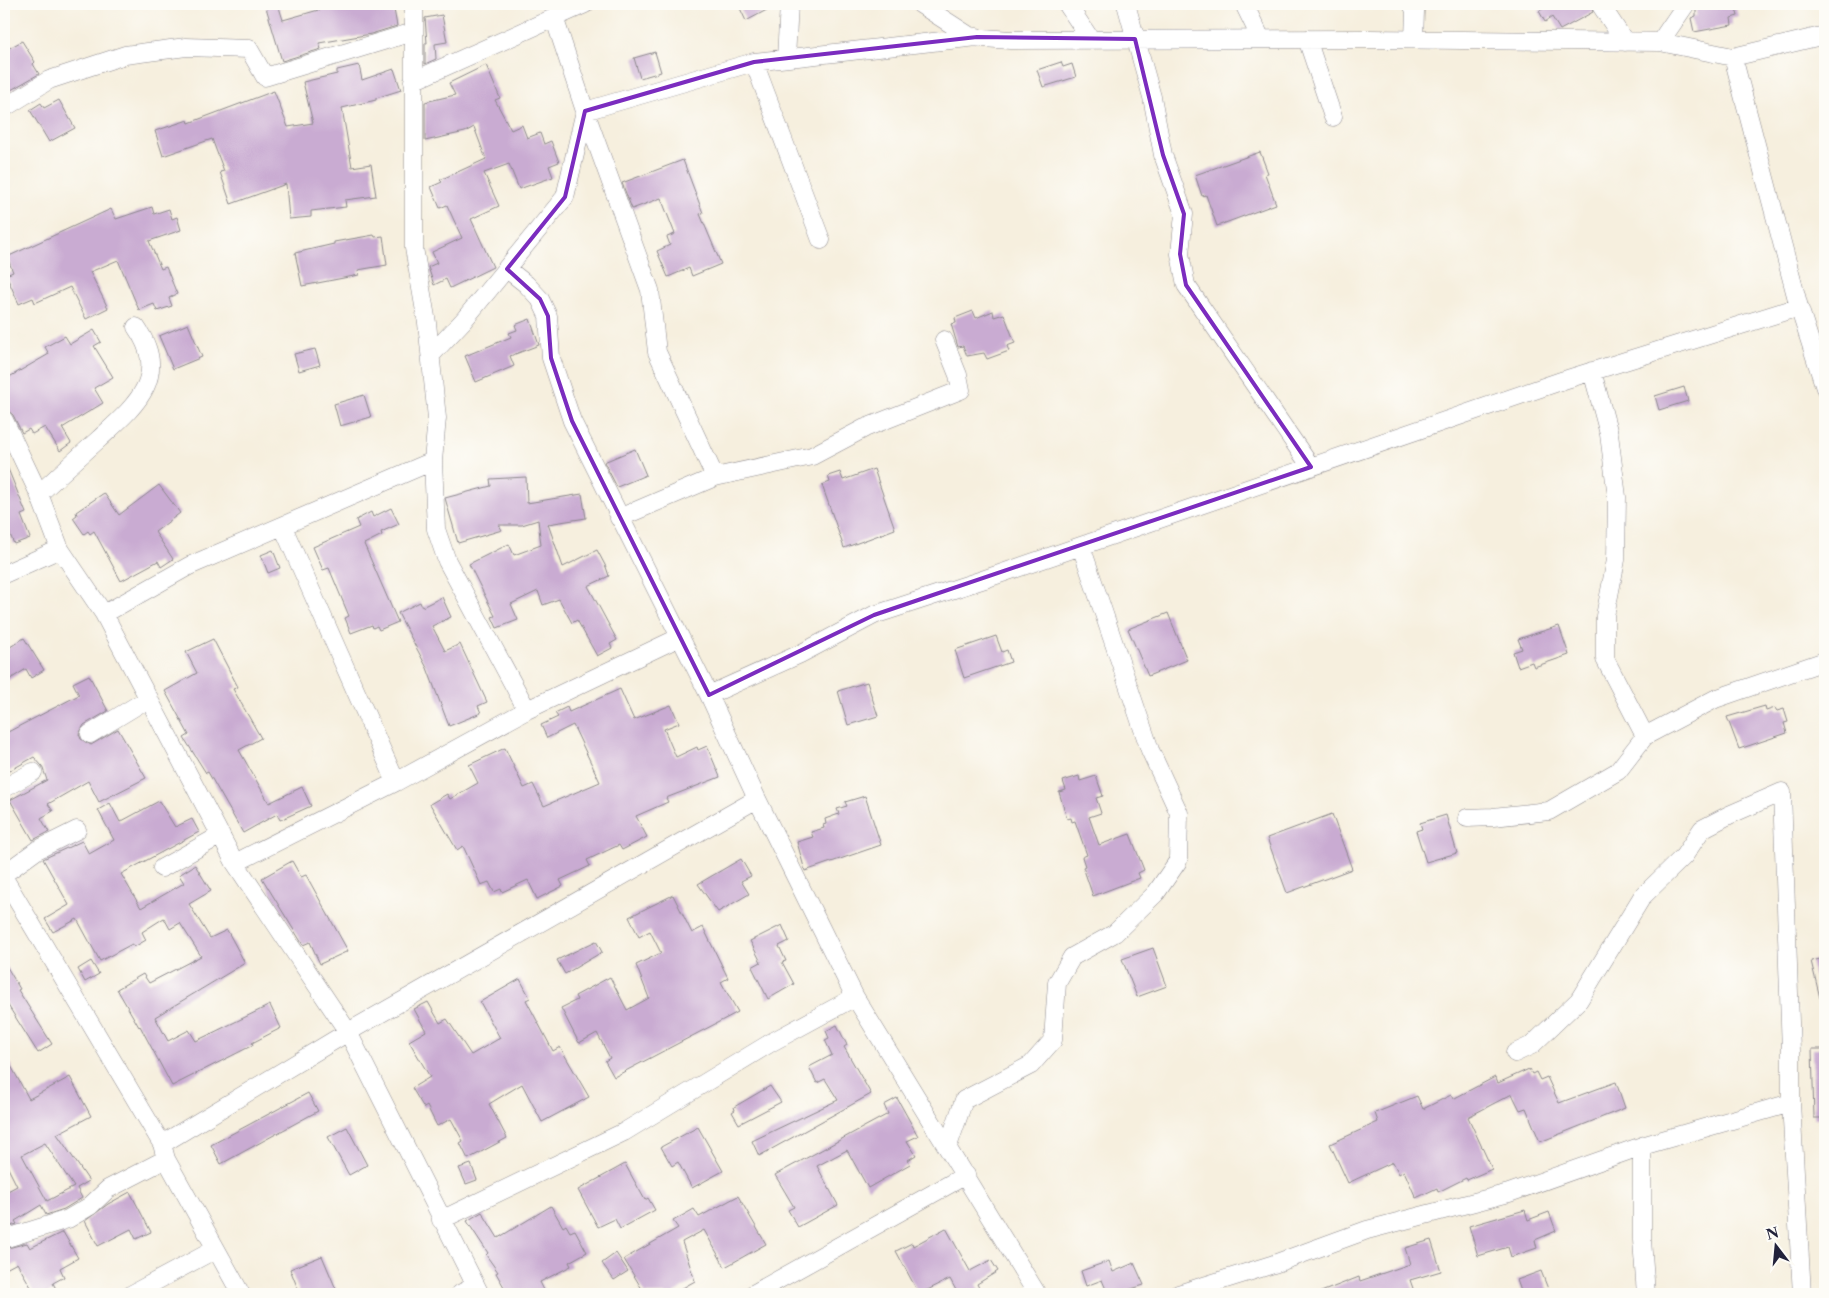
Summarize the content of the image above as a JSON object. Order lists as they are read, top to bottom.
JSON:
{
  "north": "top"
}
